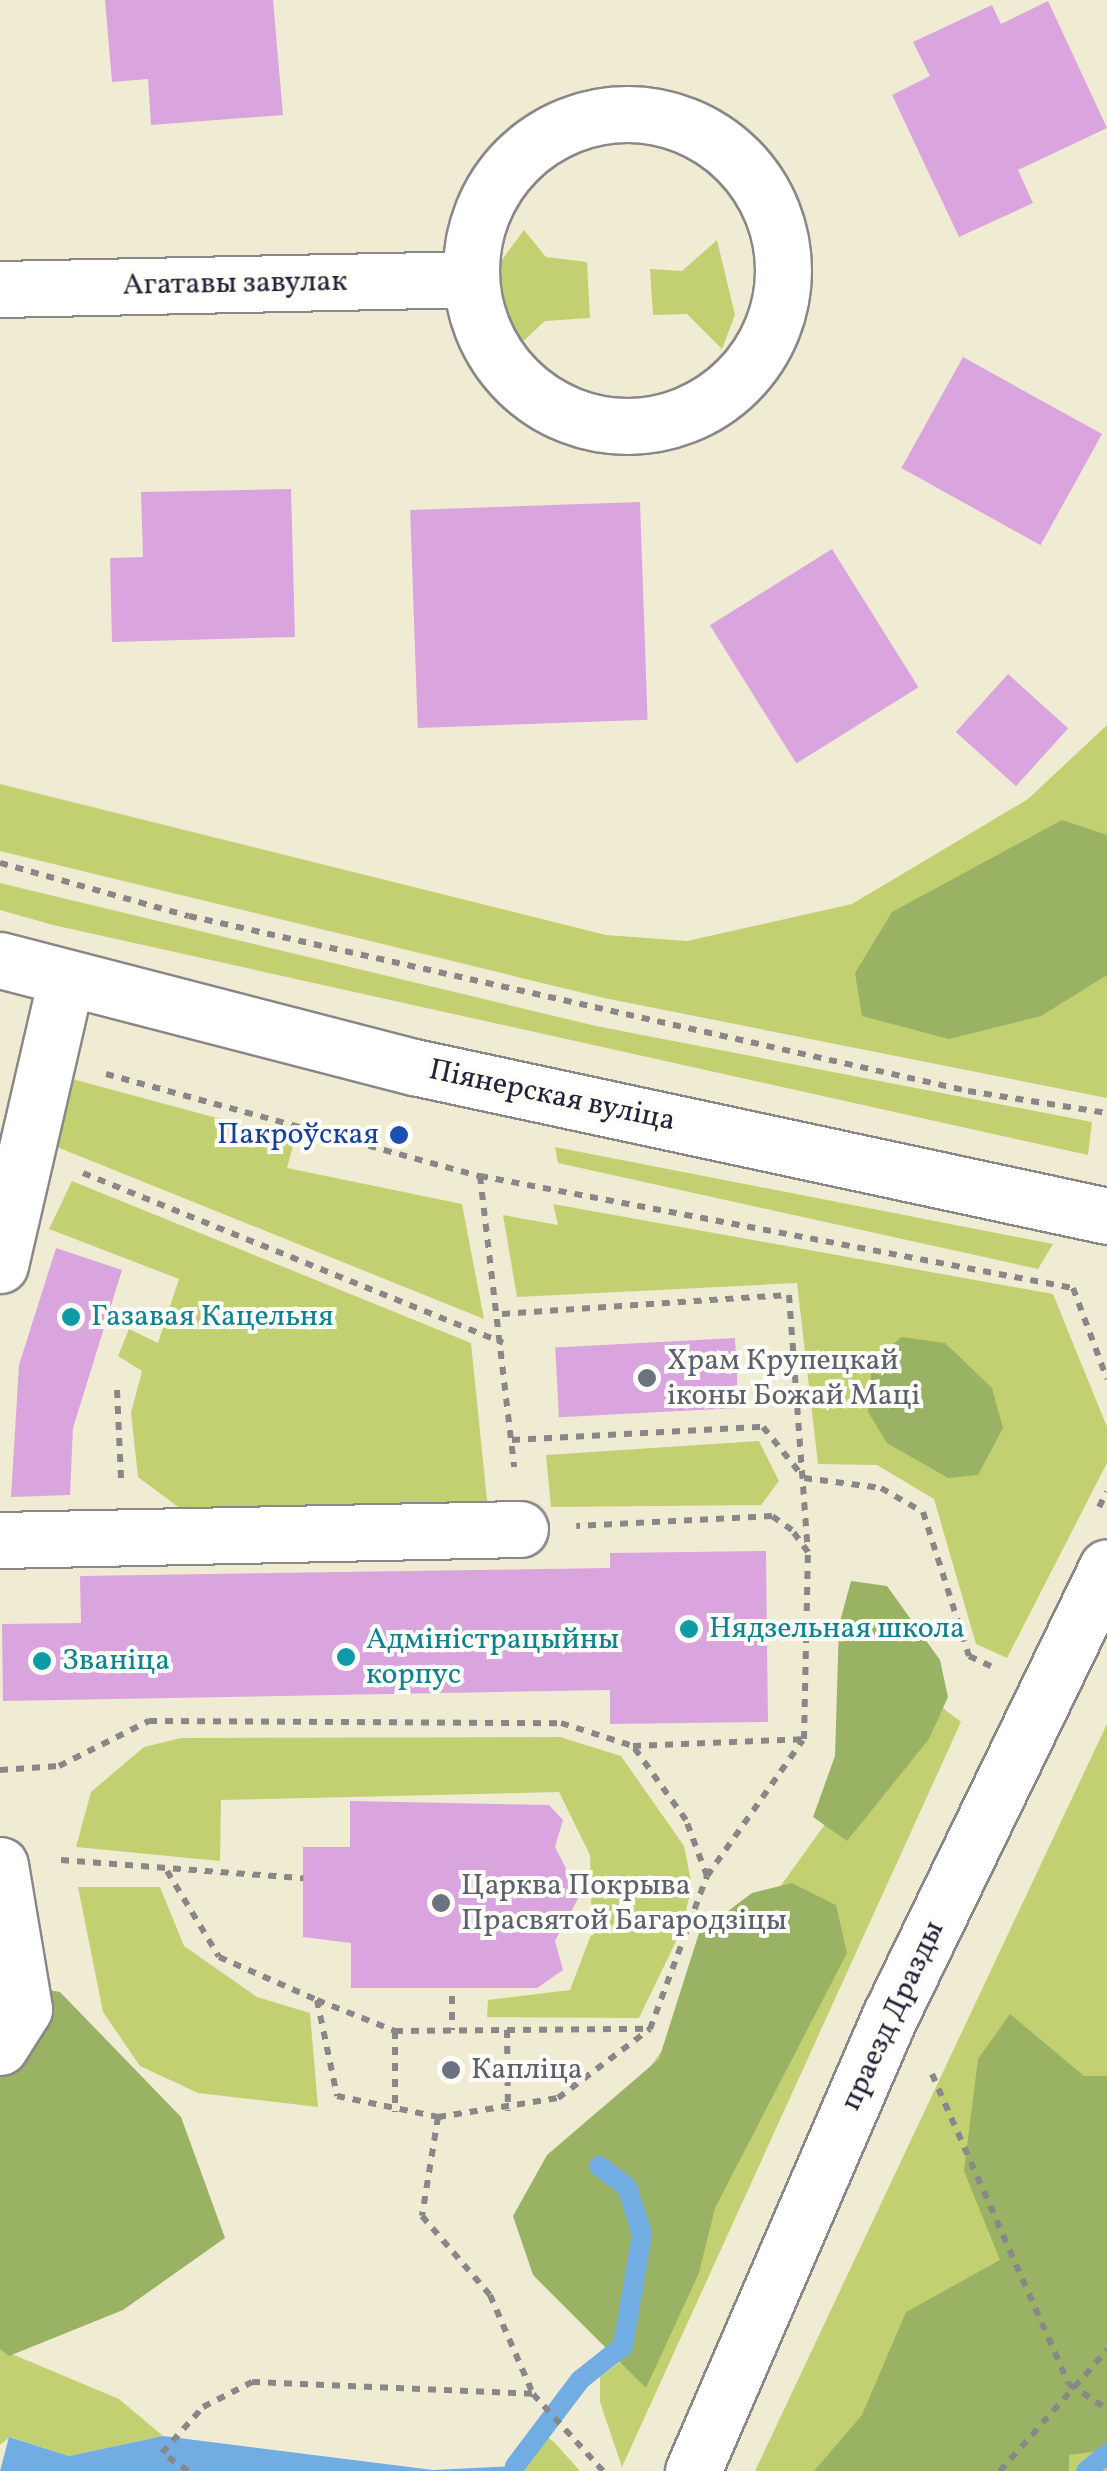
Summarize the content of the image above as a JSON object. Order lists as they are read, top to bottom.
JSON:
{
  "streets": {
    "street": ["Агатавы завулак", "Піянерская вуліца", "праезд Дразды"]
  },
  "places": [
    "Пакроўская",
    "Газавая Кацельня",
    "Храм Крупецкай іконы Божай Маці",
    "Нядзельная школа",
    "Адміністрацыйны корпус",
    "Званіца",
    "Царква Покрыва Прасвятой Багародзіцы",
    "Капліца"
  ]
}
